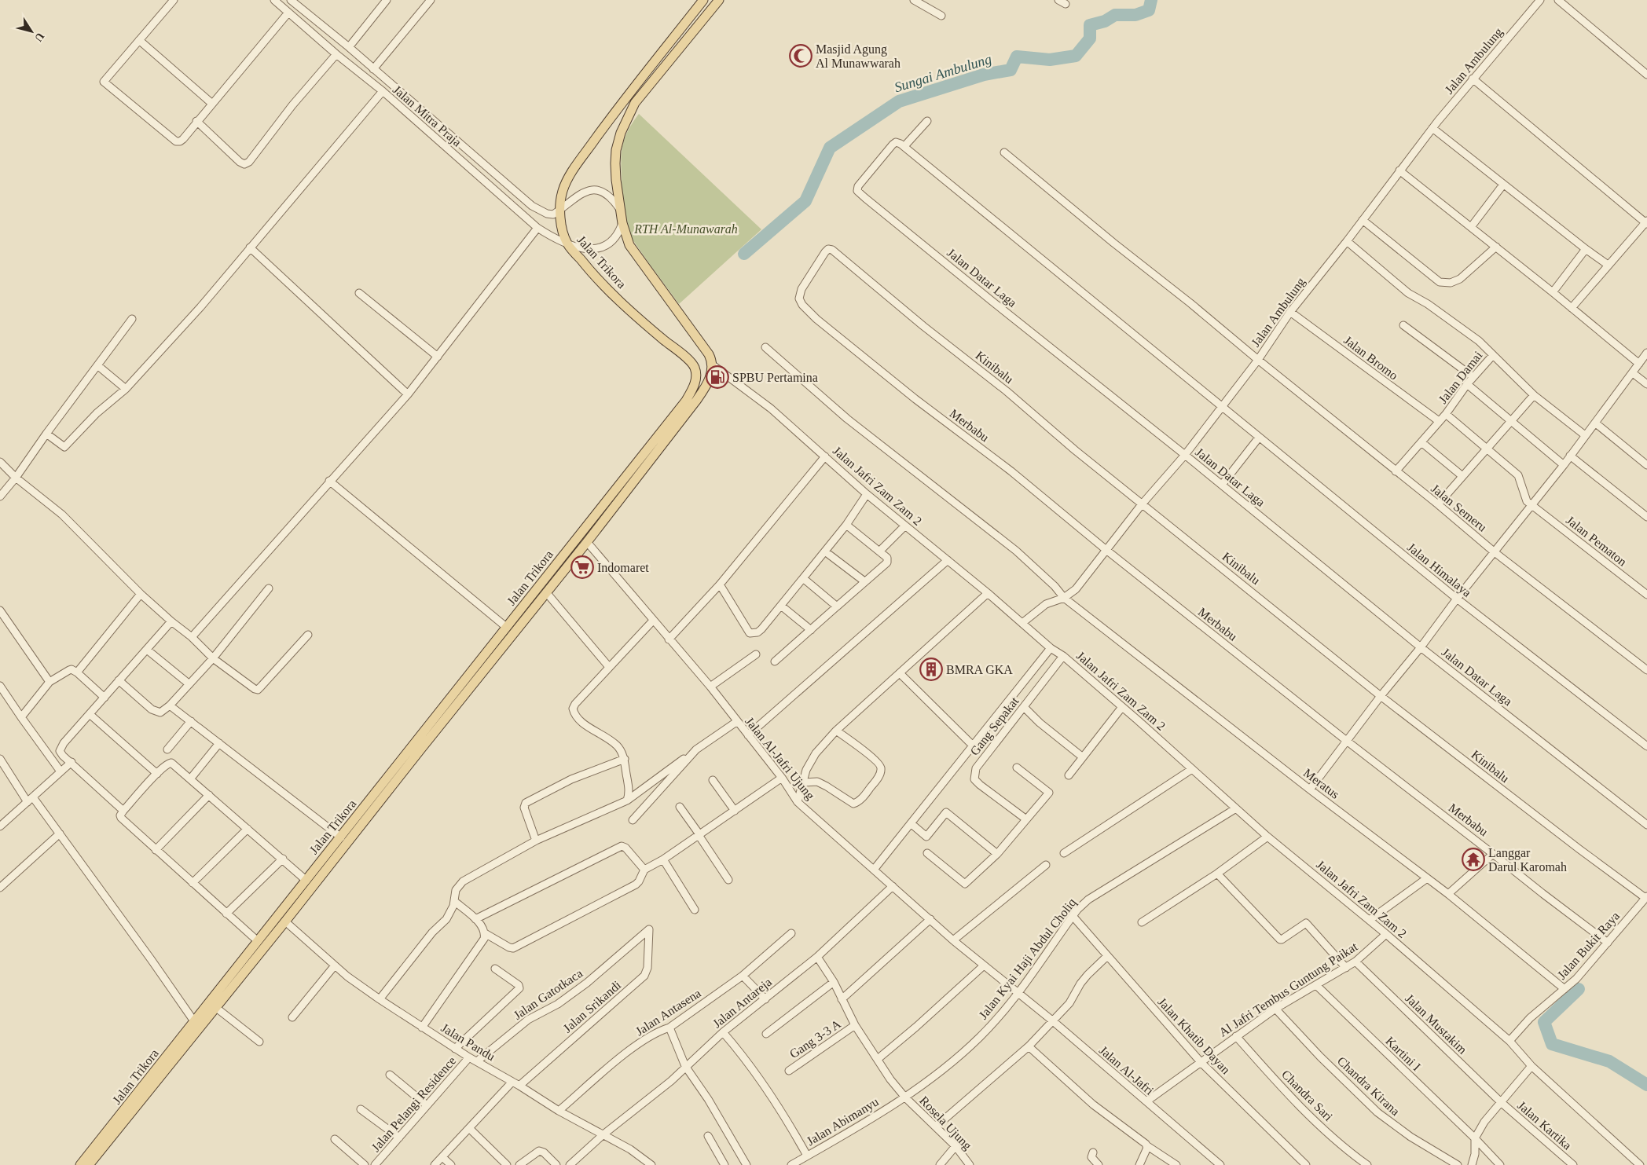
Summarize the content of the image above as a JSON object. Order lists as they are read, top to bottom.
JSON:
{
  "streets": {
    "main road": ["Jalan Trikora"],
    "street": [
      "Jalan Ambulung",
      "Jalan Mitra Praja",
      "Jalan Datar Laga",
      "Jalan Bromo",
      "Kinibalu",
      "Jalan Damai",
      "Merbabu",
      "Jalan Jafri Zam Zam 2",
      "Jalan Semeru",
      "Jalan Pematon",
      "Jalan Himalaya",
      "Gang Sepakat",
      "Jalan Al-Jafri Ujung",
      "Meratus",
      "Jalan Bukit Raya",
      "Jalan Kyai Haji Abdul Choliq",
      "Al Jafri Tembus Guntung Paikat",
      "Jalan Gatotkaca",
      "Jalan Antareja",
      "Jalan Srikandi",
      "Jalan Antasena",
      "Jalan Mustakim",
      "Jalan Khatib Dayan",
      "Gang 3-3 A",
      "Jalan Pandu",
      "Kartini I",
      "Jalan Al-Jafri",
      "Chandra Kirana",
      "Chandra Sari",
      "Jalan Pelangi Residence",
      "Jalan Abimanyu",
      "Rosela Ujung",
      "Jalan Kartika"
    ]
  },
  "crossings": [
    ["Jalan Ambulung", "Jalan Datar Laga"],
    ["Jalan Ambulung", "Jalan Bromo"],
    ["Jalan Ambulung", "Kinibalu"],
    ["Jalan Ambulung", "Merbabu"],
    ["Jalan Ambulung", "Jalan Jafri Zam Zam 2"],
    ["Jalan Ambulung", "Jalan Semeru"],
    ["Jalan Ambulung", "Jalan Himalaya"],
    ["Jalan Ambulung", "Meratus"],
    ["Jalan Mitra Praja", "Jalan Trikora"],
    ["Jalan Trikora", "Jalan Jafri Zam Zam 2"],
    ["Jalan Trikora", "Jalan Al-Jafri Ujung"],
    ["Jalan Trikora", "Jalan Pandu"],
    ["Jalan Datar Laga", "Jalan Himalaya"],
    ["Jalan Bromo", "Jalan Damai"],
    ["Kinibalu", "Merbabu"],
    ["Kinibalu", "Jalan Bukit Raya"],
    ["Jalan Damai", "Jalan Semeru"],
    ["Jalan Damai", "Jalan Pematon"],
    ["Merbabu", "Jalan Bukit Raya"],
    ["Jalan Jafri Zam Zam 2", "Gang Sepakat"],
    ["Jalan Jafri Zam Zam 2", "Jalan Bukit Raya"],
    ["Jalan Jafri Zam Zam 2", "Jalan Kyai Haji Abdul Choliq"],
    ["Jalan Jafri Zam Zam 2", "Al Jafri Tembus Guntung Paikat"],
    ["Jalan Al-Jafri Ujung", "Jalan Kyai Haji Abdul Choliq"],
    ["Jalan Al-Jafri Ujung", "Jalan Antareja"],
    ["Jalan Al-Jafri Ujung", "Jalan Al-Jafri"],
    ["Meratus", "Jalan Bukit Raya"],
    ["Jalan Kyai Haji Abdul Choliq", "Jalan Khatib Dayan"],
    ["Jalan Kyai Haji Abdul Choliq", "Jalan Al-Jafri"],
    ["Jalan Kyai Haji Abdul Choliq", "Jalan Abimanyu"],
    ["Jalan Kyai Haji Abdul Choliq", "Rosela Ujung"],
    ["Al Jafri Tembus Guntung Paikat", "Jalan Mustakim"],
    ["Al Jafri Tembus Guntung Paikat", "Jalan Khatib Dayan"],
    ["Al Jafri Tembus Guntung Paikat", "Kartini I"],
    ["Al Jafri Tembus Guntung Paikat", "Jalan Al-Jafri"],
    ["Al Jafri Tembus Guntung Paikat", "Chandra Kirana"],
    ["Al Jafri Tembus Guntung Paikat", "Chandra Sari"],
    ["Jalan Gatotkaca", "Jalan Srikandi"],
    ["Jalan Gatotkaca", "Jalan Pandu"],
    ["Jalan Antareja", "Jalan Pandu"],
    ["Jalan Antareja", "Rosela Ujung"],
    ["Jalan Srikandi", "Jalan Pandu"],
    ["Jalan Antasena", "Jalan Pandu"],
    ["Jalan Mustakim", "Jalan Kartika"],
    ["Gang 3-3 A", "Rosela Ujung"],
    ["Jalan Pandu", "Jalan Pelangi Residence"],
    ["Jalan Abimanyu", "Rosela Ujung"]
  ],
  "water": ["Sungai Ambulung"],
  "parks": ["RTH Al-Munawarah"],
  "places": {
    "mosque": ["Masjid Agung Al Munawwarah"],
    "fuel station": ["SPBU Pertamina"],
    "supermarket": ["Indomaret"],
    "building": ["BMRA GKA"],
    "temple": ["Langgar Darul Karomah"]
  },
  "north": "bottom right"
}
